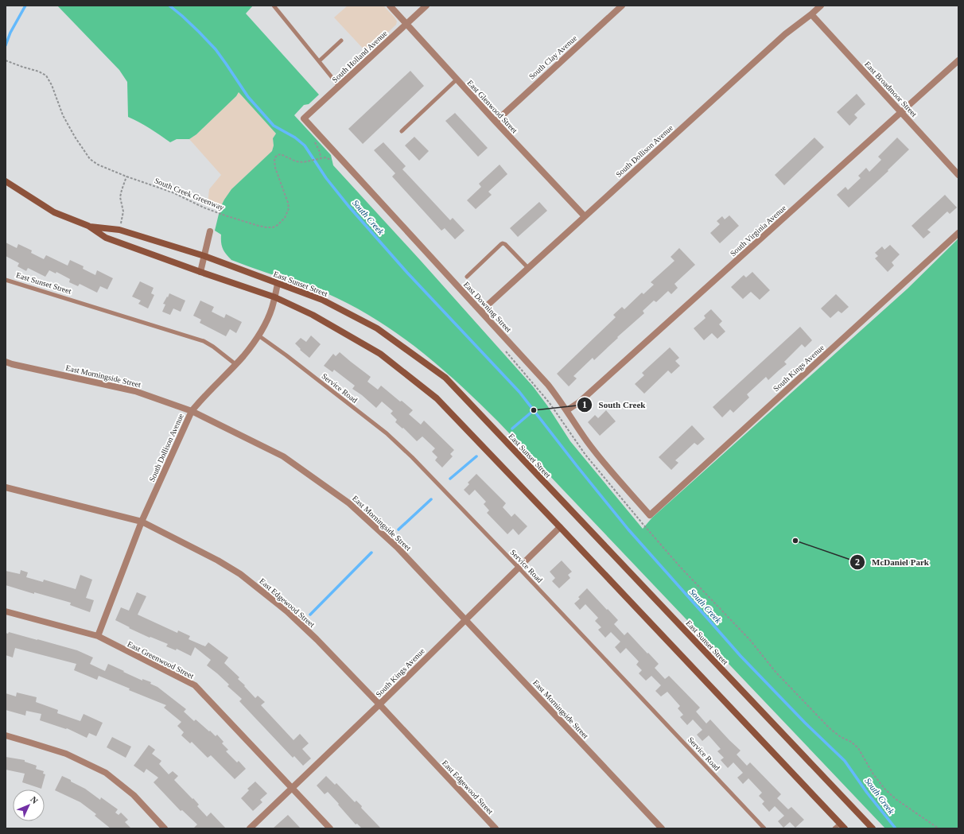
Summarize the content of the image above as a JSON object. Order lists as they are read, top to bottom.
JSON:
{
  "streets": {
    "main road": ["East Sunset Street"],
    "street": [
      "South Holland Avenue",
      "South Clay Avenue",
      "East Broadmoor Street",
      "East Glenwood Street",
      "South Dollison Avenue",
      "South Virginia Avenue",
      "East Downing Street",
      "South Kings Avenue",
      "East Morningside Street",
      "East Edgewood Street",
      "East Greenwood Street"
    ],
    "lane": ["Service Road"],
    "path": ["South Creek Greenway"]
  },
  "crossings": [
    ["South Holland Avenue", "East Glenwood Street"],
    ["South Holland Avenue", "East Downing Street"],
    ["South Clay Avenue", "East Glenwood Street"],
    ["East Broadmoor Street", "South Dollison Avenue"],
    ["East Broadmoor Street", "South Virginia Avenue"],
    ["East Glenwood Street", "South Dollison Avenue"],
    ["South Dollison Avenue", "East Sunset Street"],
    ["South Dollison Avenue", "East Downing Street"],
    ["South Dollison Avenue", "East Morningside Street"],
    ["South Dollison Avenue", "Service Road"],
    ["South Dollison Avenue", "East Edgewood Street"],
    ["South Dollison Avenue", "East Greenwood Street"],
    ["South Virginia Avenue", "East Downing Street"],
    ["East Sunset Street", "South Kings Avenue"],
    ["East Downing Street", "South Kings Avenue"],
    ["South Kings Avenue", "East Morningside Street"],
    ["South Kings Avenue", "Service Road"],
    ["South Kings Avenue", "East Edgewood Street"],
    ["South Kings Avenue", "East Greenwood Street"]
  ],
  "water": ["South Creek"],
  "places": ["South Creek", "McDaniel Park"],
  "north": "top right"
}
